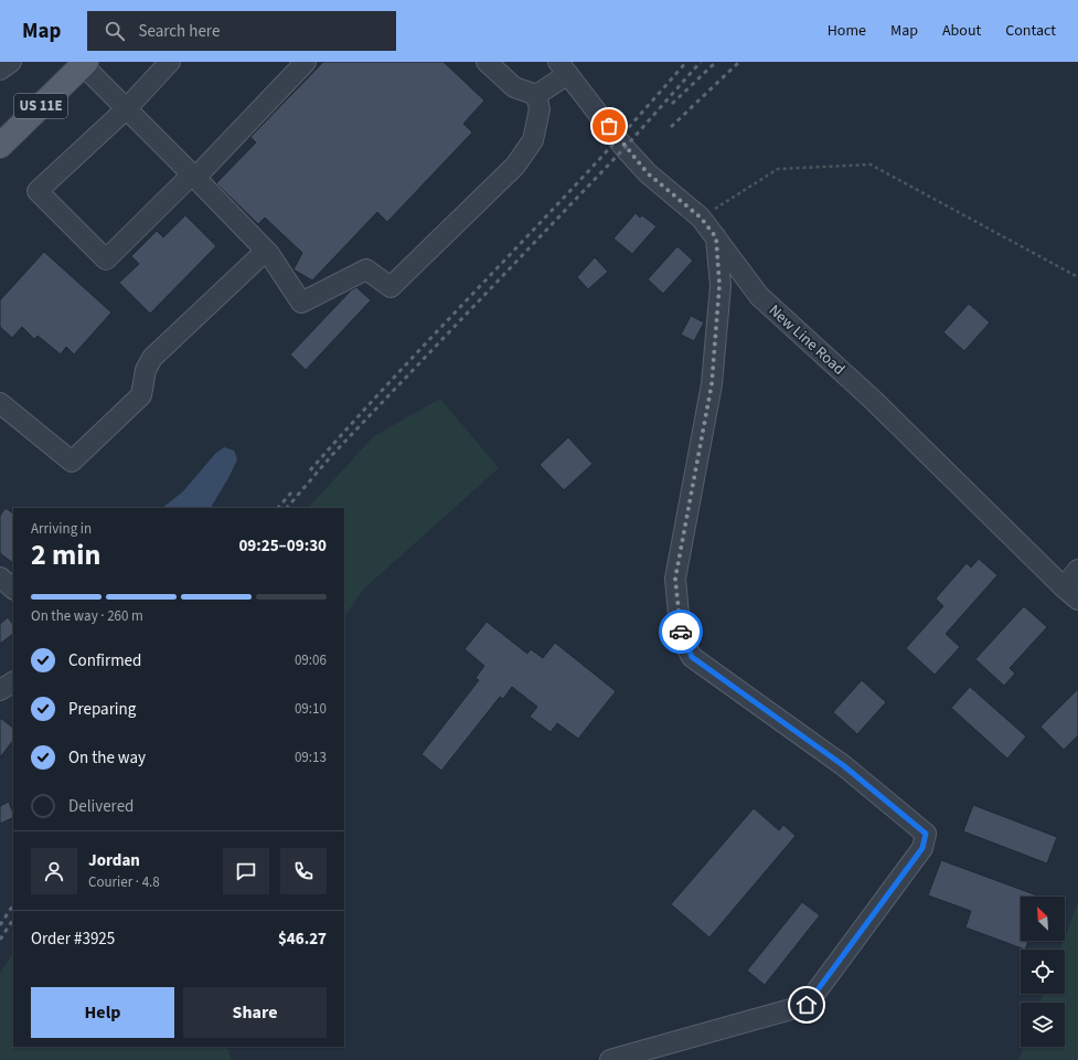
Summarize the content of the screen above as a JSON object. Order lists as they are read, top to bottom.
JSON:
{
  "streets": {
    "main road": ["US 11E"],
    "street": ["New Line Road"]
  },
  "north": "top left",
  "page": {
    "header": "Map",
    "search": "Search here",
    "nav": [
      "Home",
      "Map",
      "About",
      "Contact"
    ],
    "heading": ["2 min", "Arriving in", "09:25–09:30"],
    "panel": [
      "Jordan",
      "Courier · 4.8",
      "Order #3925",
      "$46.27"
    ],
    "bar": "On the way · 260 m",
    "list": [
      ["Confirmed", "09:06"],
      ["Preparing", "09:10"],
      ["On the way", "09:13"],
      "Delivered"
    ],
    "buttons": ["Help", "Share"]
  }
}
